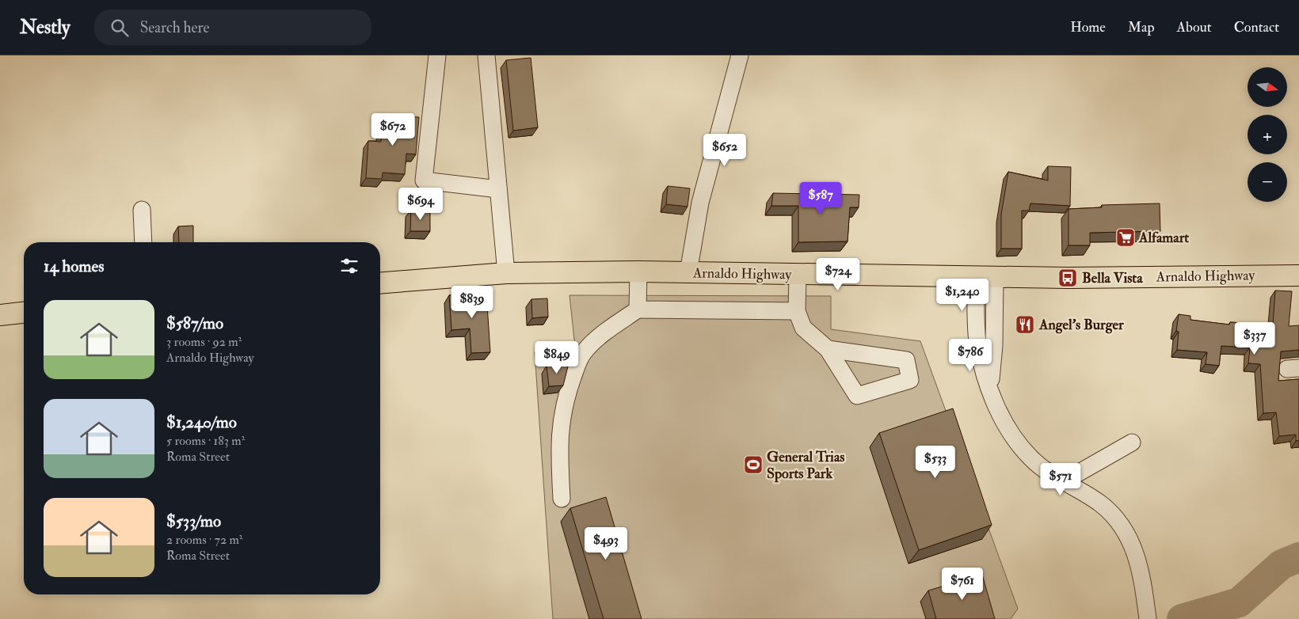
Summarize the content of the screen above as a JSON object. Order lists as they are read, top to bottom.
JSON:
{
  "streets": {
    "main road": ["Arnaldo Highway"]
  },
  "places": {
    "supermarket": ["Alfamart"],
    "bus stop": ["Bella Vista"],
    "restaurant": ["Angel's Burger"],
    "sports": ["General Trias Sports Park"]
  },
  "north": "right",
  "page": {
    "header": "Nestly",
    "search": "Search here",
    "nav": [
      "Home",
      "Map",
      "About",
      "Contact"
    ],
    "map_buttons": ["+", "−"],
    "price": [
      "$672",
      "$652",
      "$587",
      "$694",
      "$724",
      "$1,240",
      "$839",
      "$337",
      "$786",
      "$849",
      "$533",
      "$571",
      "$493",
      "$761"
    ],
    "heading": "14 homes",
    "list": [
      {
        "name": "$587/mo",
        "note": "3 rooms · 92 m² · Arnaldo Highway"
      },
      {
        "name": "$1,240/mo",
        "note": "5 rooms · 183 m² · Roma Street"
      },
      {
        "name": "$533/mo",
        "note": "2 rooms · 72 m² · Roma Street"
      }
    ]
  }
}
